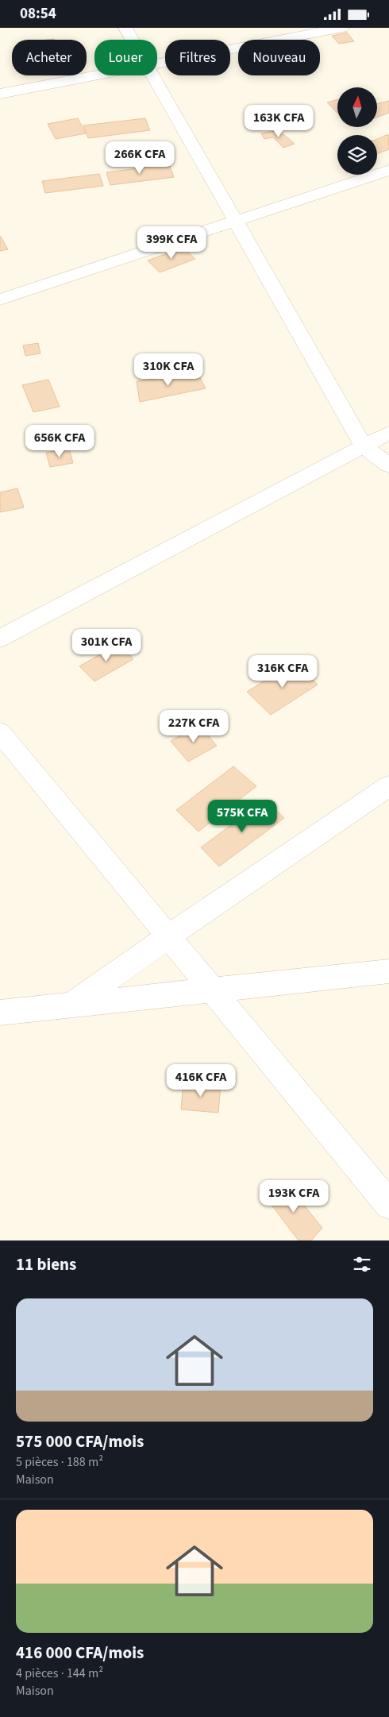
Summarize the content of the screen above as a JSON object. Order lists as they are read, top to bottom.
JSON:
{
  "north": "top",
  "page": {
    "status": "08:54",
    "chip": [
      "Acheter",
      "Louer",
      "Filtres",
      "Nouveau"
    ],
    "price": [
      "163K CFA",
      "266K CFA",
      "399K CFA",
      "310K CFA",
      "656K CFA",
      "301K CFA",
      "316K CFA",
      "227K CFA",
      "575K CFA",
      "416K CFA",
      "193K CFA"
    ],
    "heading": "11 biens",
    "list": [
      {
        "name": "575 000 CFA/mois",
        "note": "5 pièces · 188 m² · Maison"
      },
      {
        "name": "416 000 CFA/mois",
        "note": "4 pièces · 144 m² · Maison"
      }
    ]
  }
}
